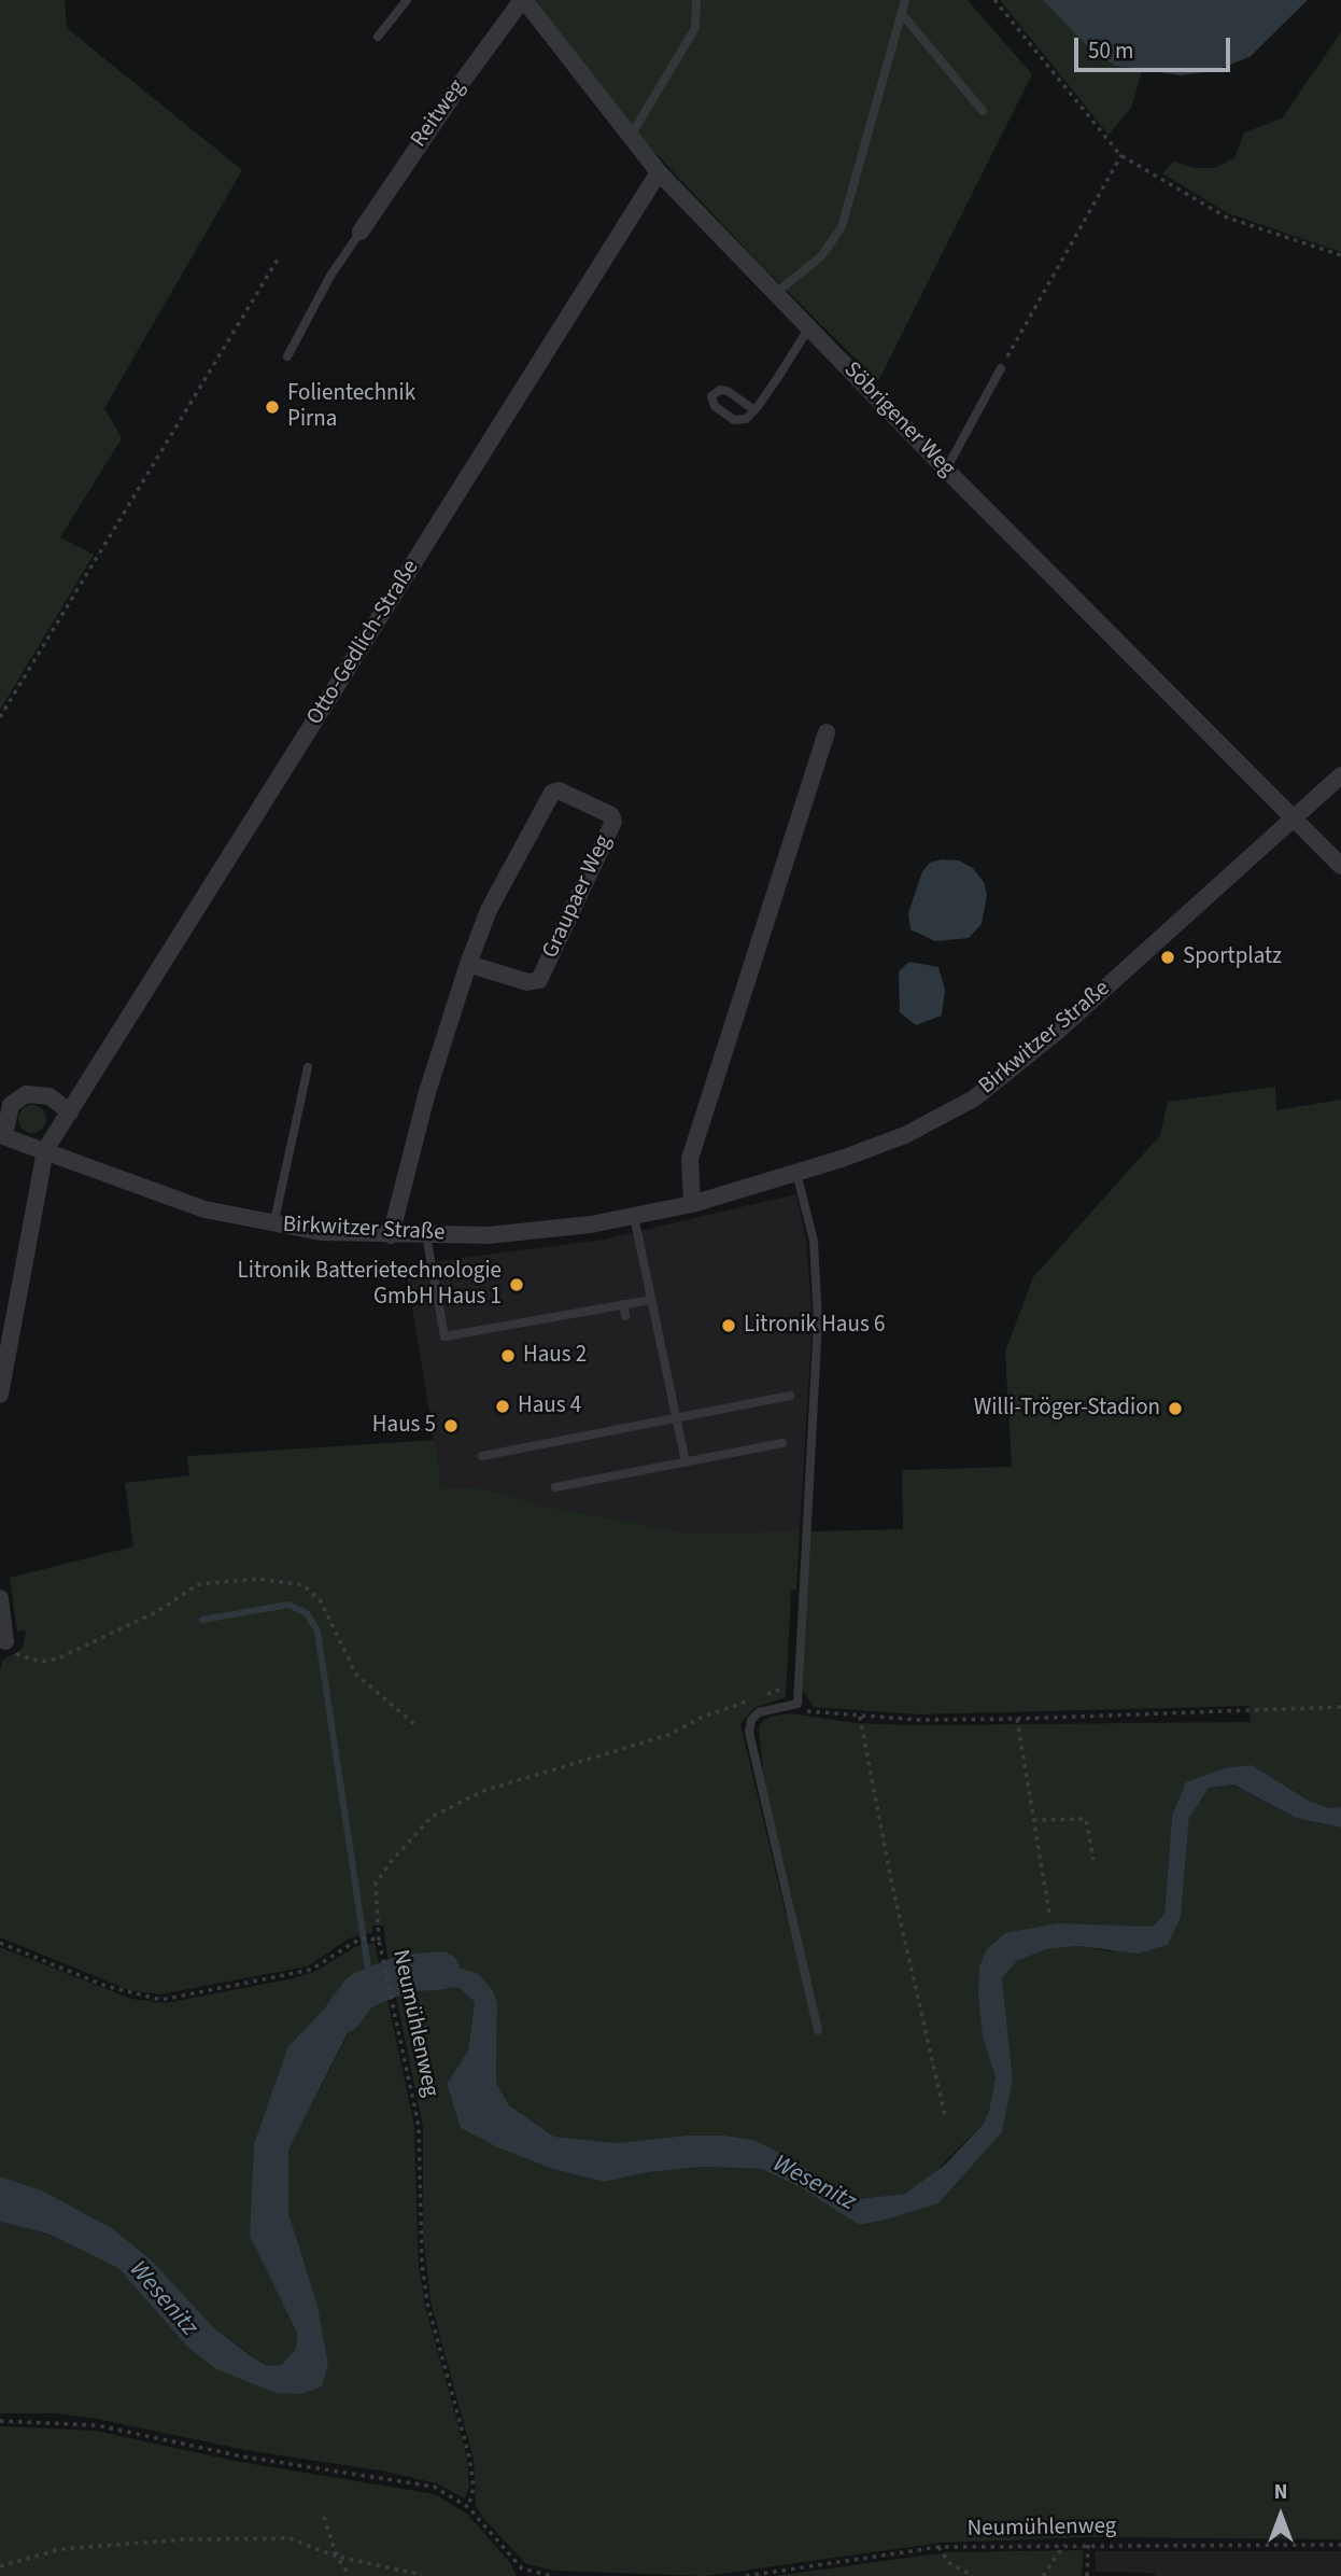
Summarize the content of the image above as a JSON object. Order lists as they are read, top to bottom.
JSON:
{
  "streets": {
    "street": [
      "Reitweg",
      "Söbrigener Weg",
      "Otto-Gedlich-Straße",
      "Graupaer Weg",
      "Birkwitzer Straße"
    ],
    "path": ["Neumühlenweg"]
  },
  "crossings": [
    ["Reitweg", "Söbrigener Weg"],
    ["Söbrigener Weg", "Otto-Gedlich-Straße"],
    ["Söbrigener Weg", "Birkwitzer Straße"],
    ["Otto-Gedlich-Straße", "Birkwitzer Straße"],
    ["Graupaer Weg", "Birkwitzer Straße"]
  ],
  "water": ["Wesenitz"],
  "places": [
    "Folientechnik Pirna",
    "Sportplatz",
    "Litronik Batterietechnologie GmbH Haus 1",
    "Litronik Haus 6",
    "Haus 2",
    "Haus 4",
    "Willi-Tröger-Stadion",
    "Haus 5"
  ],
  "scale_bar": "50 m",
  "north": "top"
}
